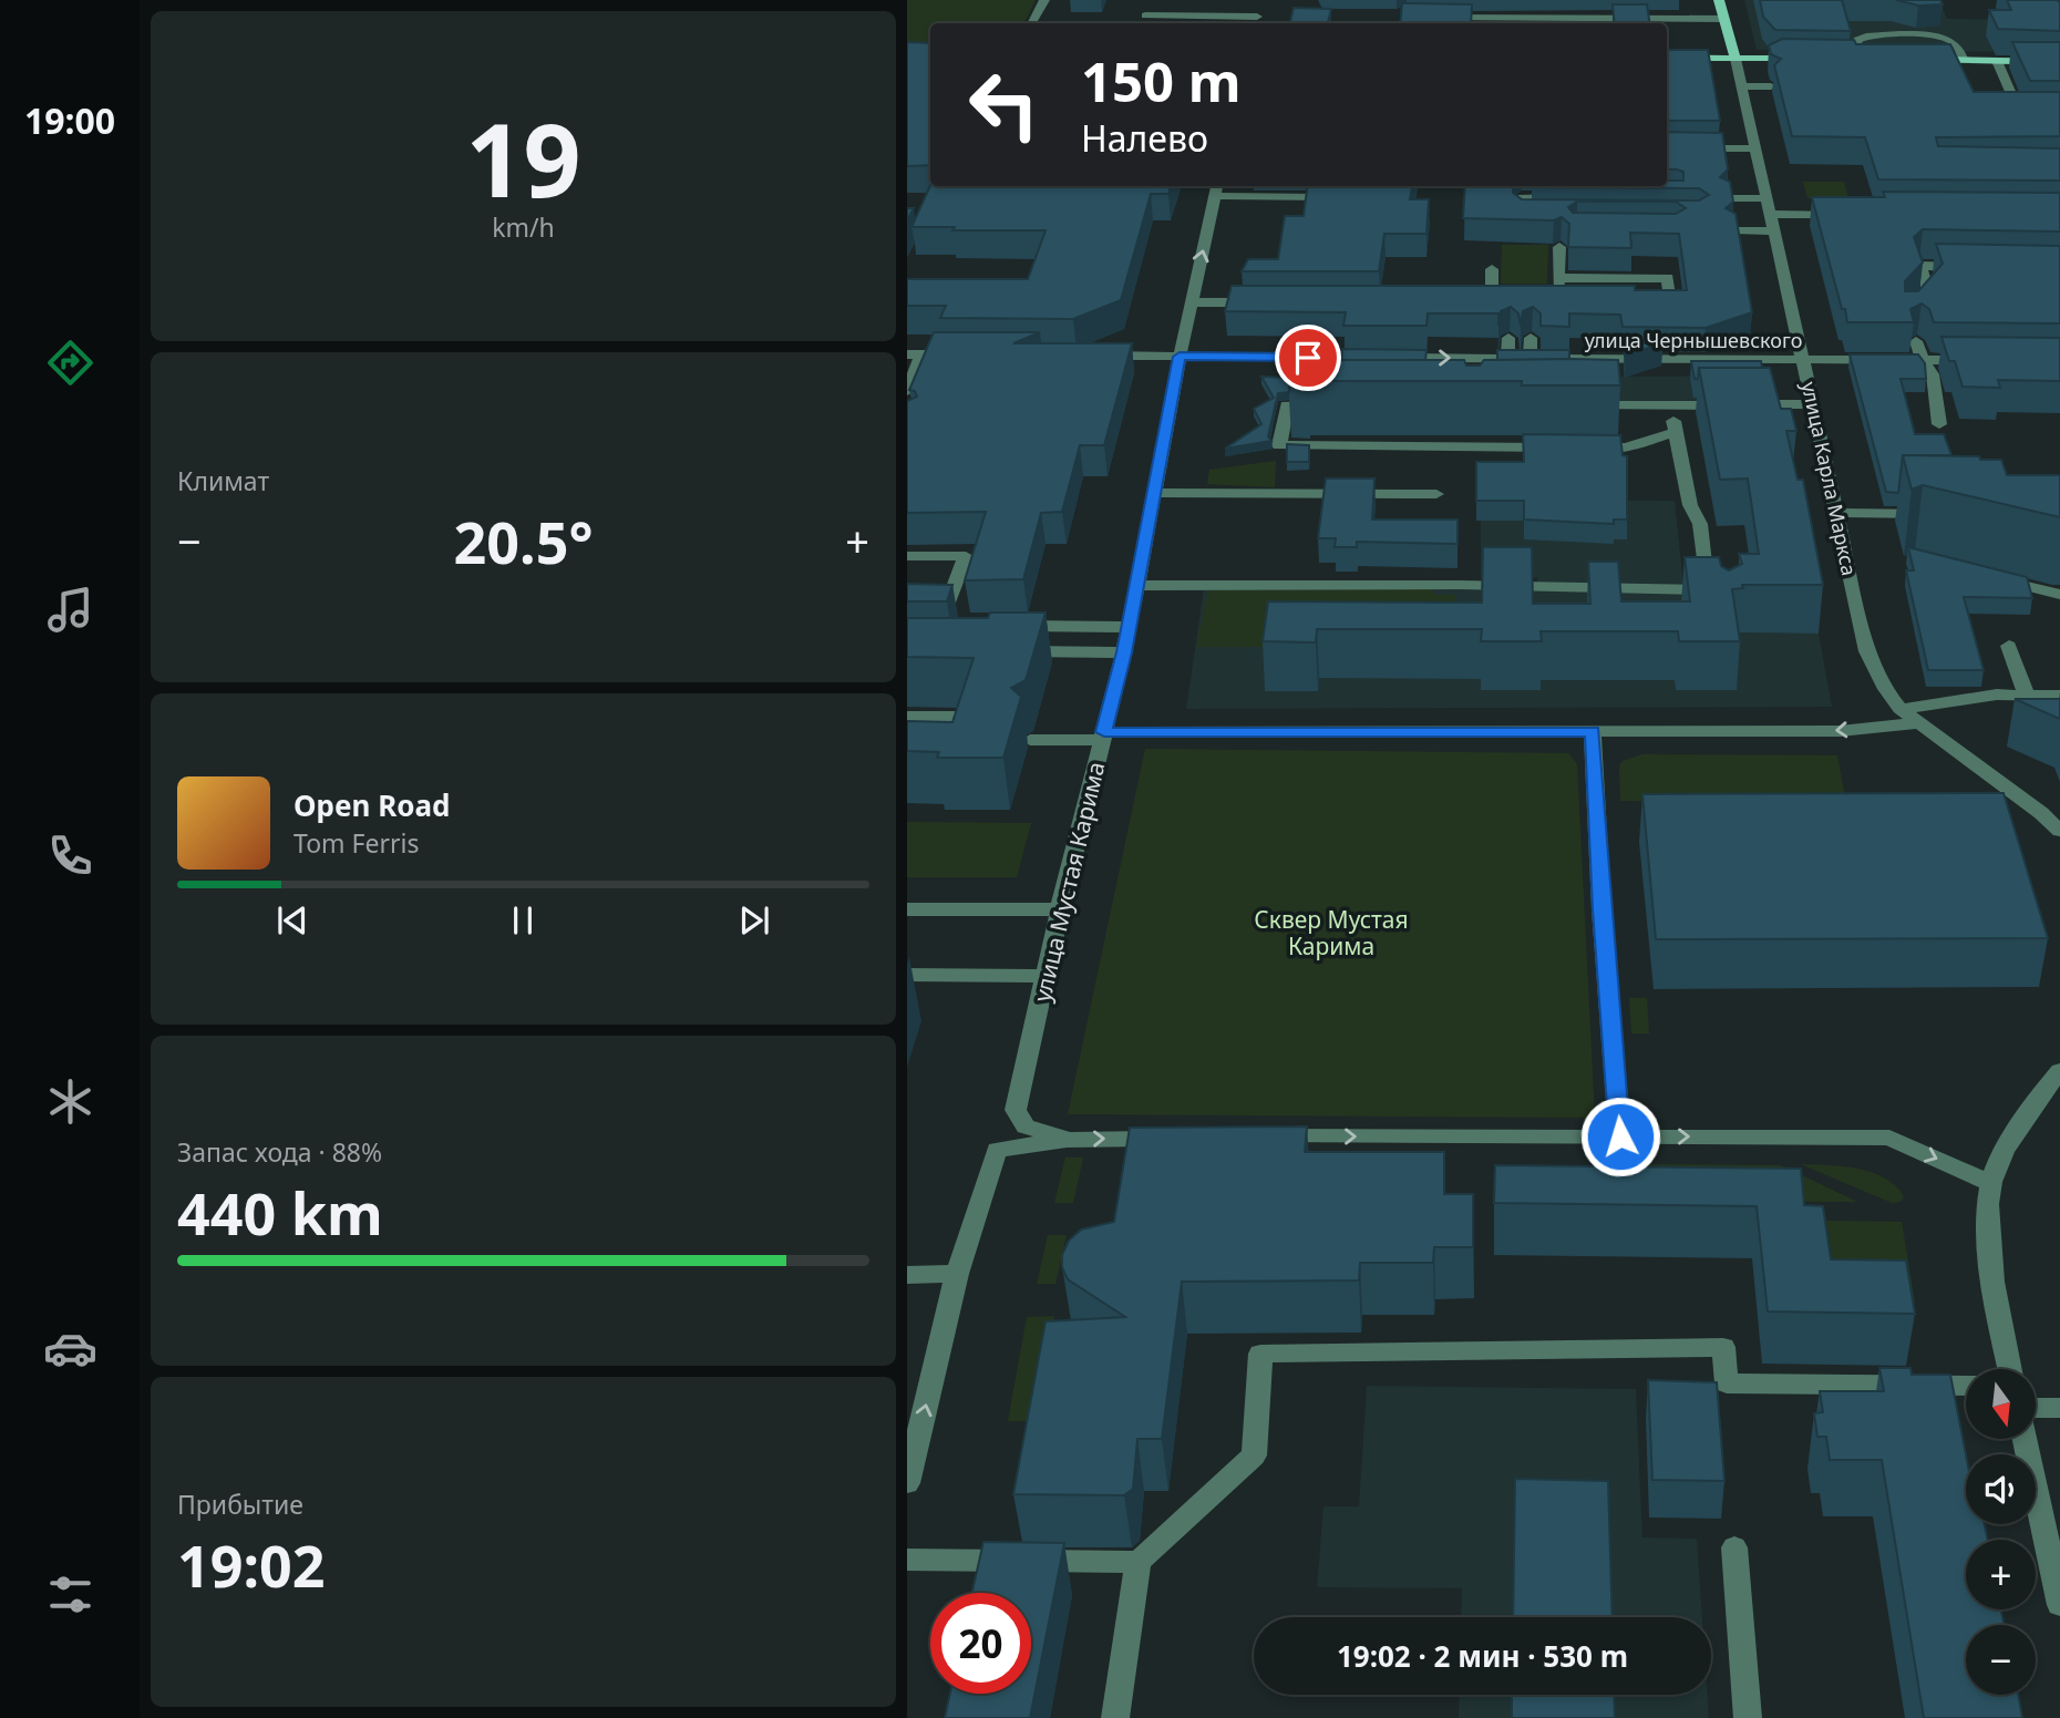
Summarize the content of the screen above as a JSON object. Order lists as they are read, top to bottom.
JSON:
{
  "streets": {
    "main road": ["улица Карла Маркса"],
    "street": ["улица Чернышевского", "улица Мустая Карима"]
  },
  "crossings": [
    ["улица Чернышевского", "улица Карла Маркса"],
    ["улица Чернышевского", "улица Мустая Карима"]
  ],
  "parks": ["Сквер Мустая Карима"],
  "north": "bottom",
  "page": {
    "tabs": "19:00",
    "tile": [
      ["19", "km/h"],
      "Климат",
      ["Запас хода · 88%", "440 km"],
      ["Прибытие", "19:02"]
    ],
    "turn": ["150 m", "Налево"],
    "heat": ["−", "20.5°", "+"],
    "song": ["Open Road", "Tom Ferris"],
    "map_buttons": ["+", "−"],
    "limit": "20",
    "trip": "19:02 · 2 мин · 530 m"
  }
}
